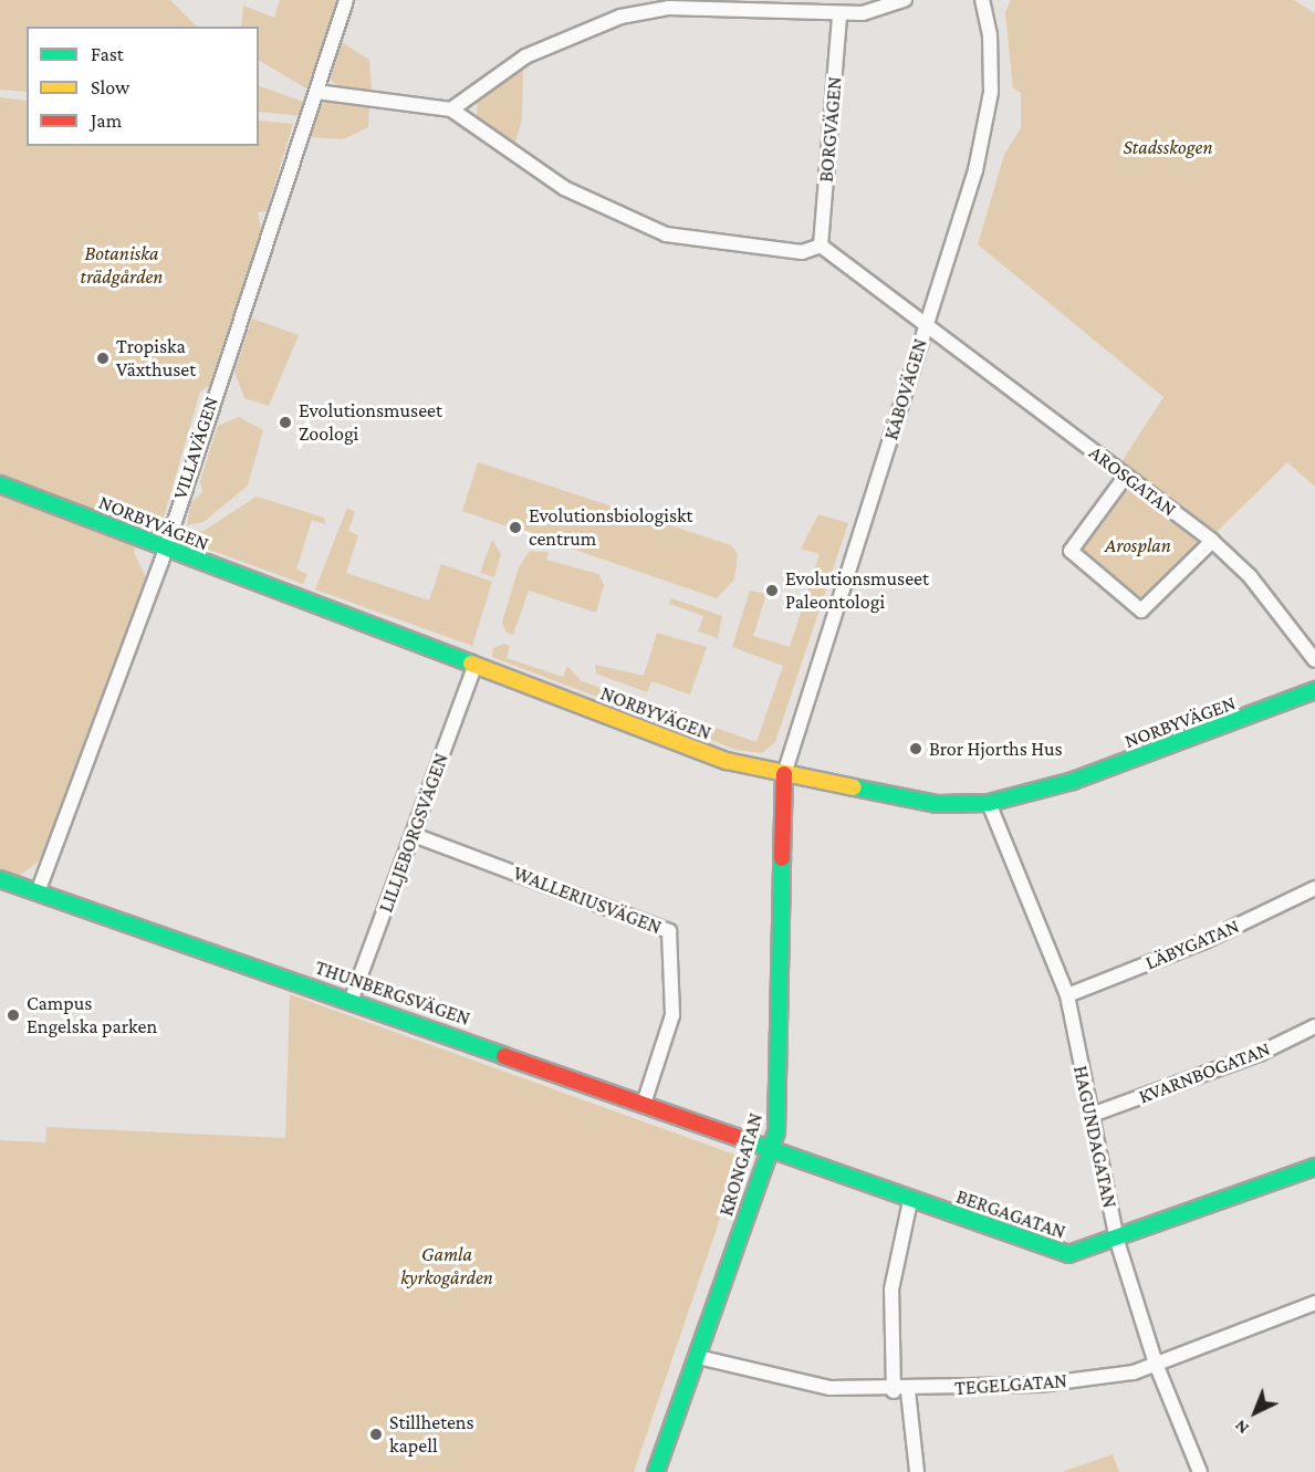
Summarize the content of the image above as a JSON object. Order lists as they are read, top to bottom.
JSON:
{
  "streets": {
    "street": [
      "BORGVÄGEN",
      "KÅBOVÄGEN",
      "VILLAVÄGEN",
      "AROSGATAN",
      "NORBYVÄGEN",
      "LILLJEBORGSVÄGEN",
      "WALLERIUSVÄGEN",
      "LÄBYGATAN",
      "THUNBERGSVÄGEN",
      "KVARNBOGATAN",
      "HAGUNDAGATAN",
      "KRONGATAN",
      "BERGAGATAN",
      "TEGELGATAN"
    ]
  },
  "crossings": [
    ["BORGVÄGEN", "AROSGATAN"],
    ["KÅBOVÄGEN", "AROSGATAN"],
    ["KÅBOVÄGEN", "NORBYVÄGEN"],
    ["KÅBOVÄGEN", "KRONGATAN"],
    ["VILLAVÄGEN", "NORBYVÄGEN"],
    ["VILLAVÄGEN", "THUNBERGSVÄGEN"],
    ["NORBYVÄGEN", "LILLJEBORGSVÄGEN"],
    ["NORBYVÄGEN", "HAGUNDAGATAN"],
    ["NORBYVÄGEN", "KRONGATAN"],
    ["LILLJEBORGSVÄGEN", "WALLERIUSVÄGEN"],
    ["LILLJEBORGSVÄGEN", "THUNBERGSVÄGEN"],
    ["WALLERIUSVÄGEN", "THUNBERGSVÄGEN"],
    ["LÄBYGATAN", "HAGUNDAGATAN"],
    ["THUNBERGSVÄGEN", "KRONGATAN"],
    ["THUNBERGSVÄGEN", "BERGAGATAN"],
    ["KVARNBOGATAN", "HAGUNDAGATAN"],
    ["HAGUNDAGATAN", "BERGAGATAN"],
    ["HAGUNDAGATAN", "TEGELGATAN"],
    ["KRONGATAN", "BERGAGATAN"],
    ["KRONGATAN", "TEGELGATAN"]
  ],
  "parks": [
    "Stadsskogen",
    "Botaniska trädgården",
    "Arosplan",
    "Gamla kyrkogården"
  ],
  "places": [
    "Tropiska Växthuset",
    "Evolutionsmuseet Zoologi",
    "Evolutionsbiologiskt centrum",
    "Evolutionsmuseet Paleontologi",
    "Bror Hjorths Hus",
    "Campus Engelska parken",
    "Stillhetens kapell"
  ],
  "legend": ["Fast", "Slow", "Jam"],
  "north": "bottom left"
}
